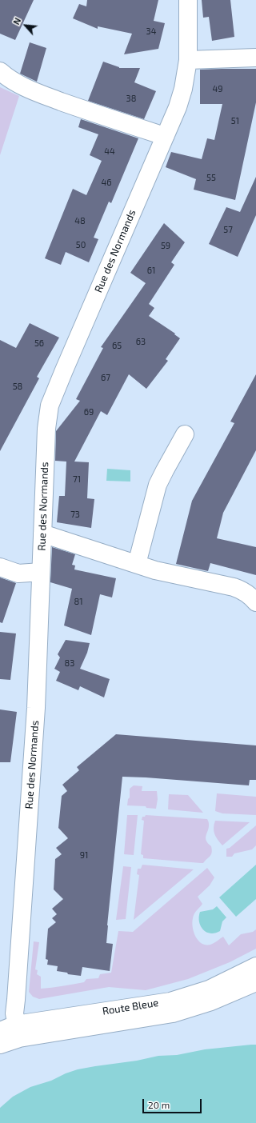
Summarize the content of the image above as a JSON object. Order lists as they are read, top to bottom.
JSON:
{
  "streets": {
    "street": ["Rue des Normands", "Route Bleue"]
  },
  "crossings": [
    ["Rue des Normands", "Route Bleue"]
  ],
  "house_numbers": [
    "34",
    "49",
    "38",
    "51",
    "44",
    "55",
    "46",
    "48",
    "57",
    "50",
    "59",
    "61",
    "63",
    "56",
    "65",
    "67",
    "58",
    "69",
    "71",
    "73",
    "81",
    "83",
    "91"
  ],
  "scale_bar": "20 m",
  "north": "top left"
}
